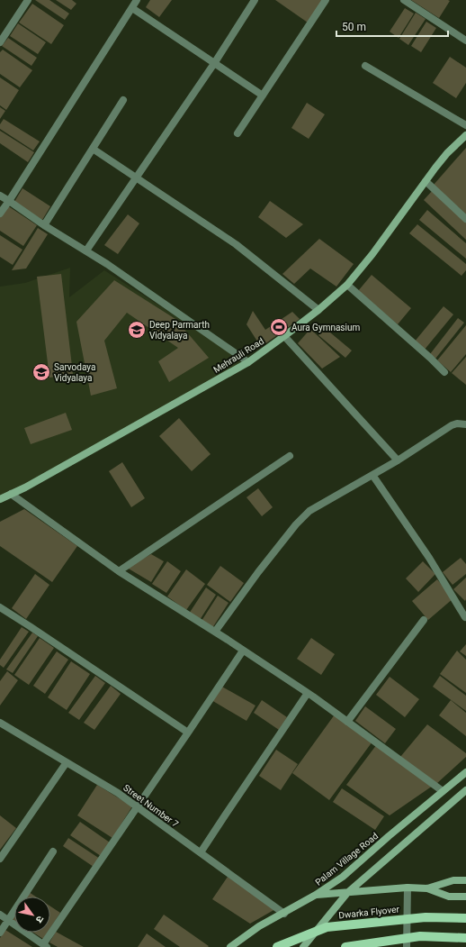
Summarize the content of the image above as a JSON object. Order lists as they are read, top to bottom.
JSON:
{
  "streets": {
    "main road": ["Dwarka Flyover"],
    "street": ["Mehrauli Road", "Street Number 7", "Palam Village Road"]
  },
  "crossings": [
    ["Street Number 7", "Palam Village Road"]
  ],
  "places": {
    "sports": ["Aura Gymnasium"],
    "school or university": ["Deep Parmarth Vidyalaya", "Sarvodaya Vidyalaya"]
  },
  "scale_bar": "50 m",
  "north": "bottom right"
}
